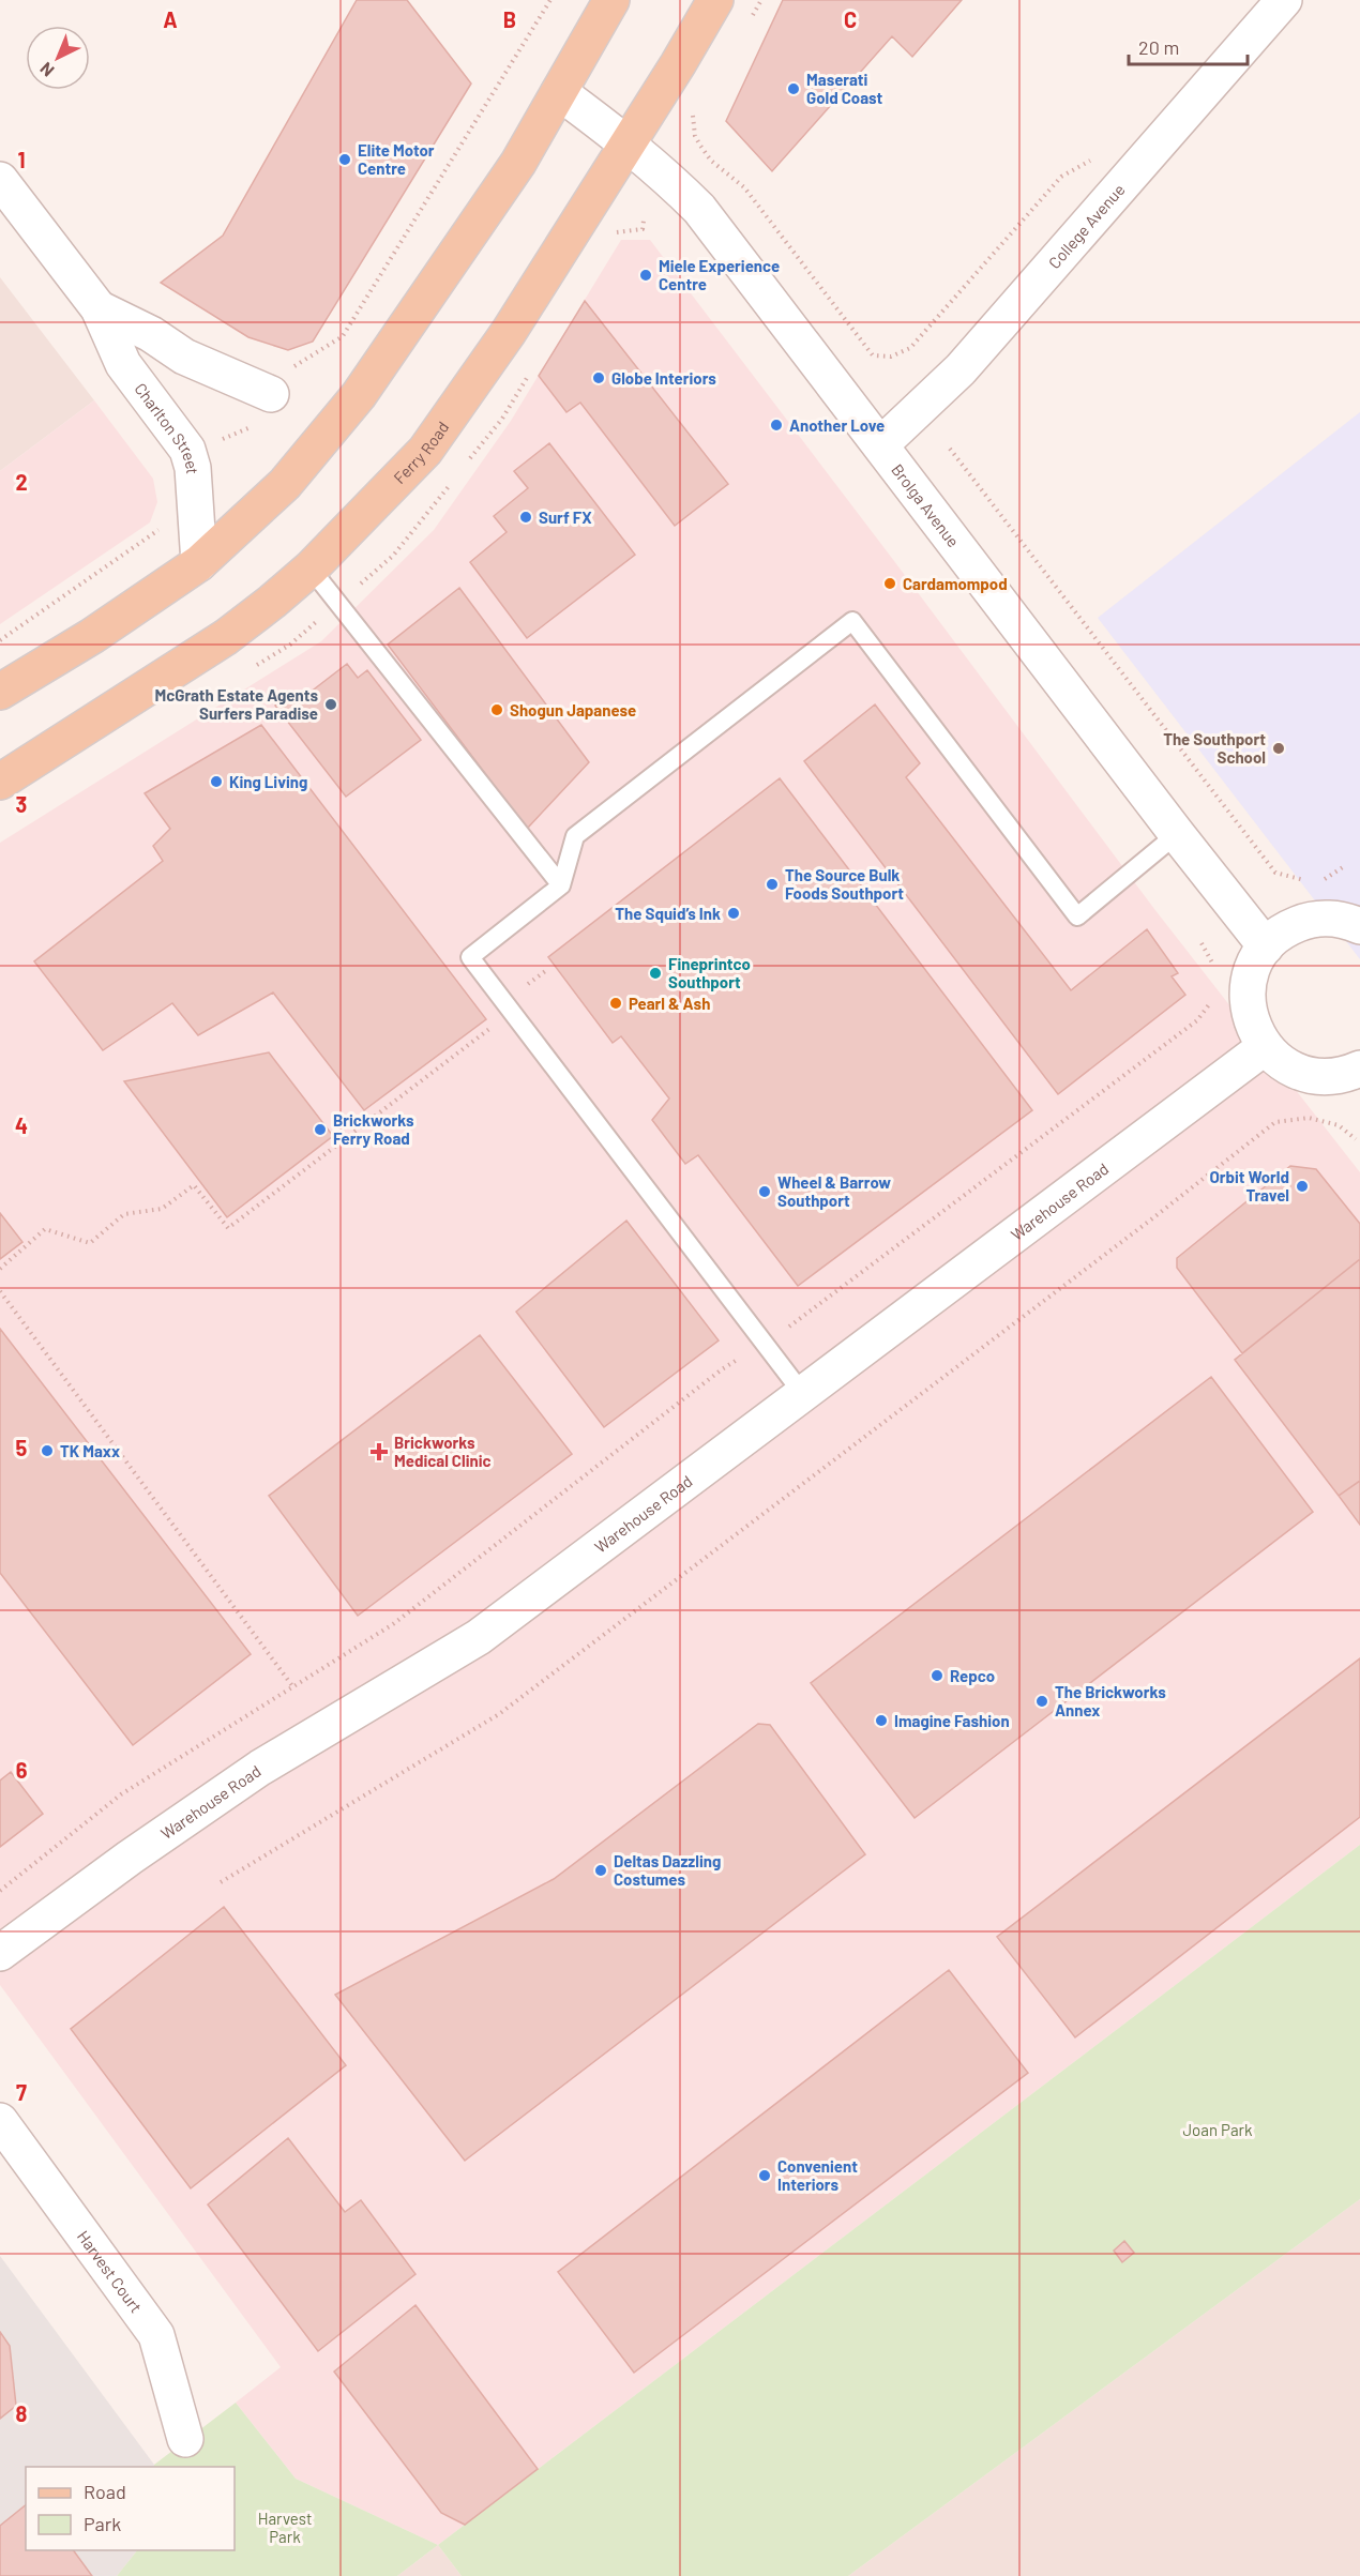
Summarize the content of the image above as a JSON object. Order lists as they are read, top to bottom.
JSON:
{
  "streets": {
    "main road": ["Ferry Road"],
    "street": [
      "College Avenue",
      "Charlton Street",
      "Brolga Avenue",
      "Warehouse Road",
      "Harvest Court"
    ]
  },
  "crossings": [
    ["College Avenue", "Brolga Avenue"],
    ["Ferry Road", "Brolga Avenue"]
  ],
  "parks": ["Joan Park", "Harvest Park"],
  "places": {
    "other": [
      "Maserati Gold Coast",
      "Elite Motor Centre",
      "Miele Experience Centre",
      "Globe Interiors",
      "Another Love",
      "Surf FX",
      "Cardamompod",
      "McGrath Estate Agents Surfers Paradise",
      "Shogun Japanese",
      "The Southport School",
      "King Living",
      "The Source Bulk Foods Southport",
      "The Squid’s Ink",
      "Fineprintco Southport",
      "Pearl & Ash",
      "Brickworks Ferry Road",
      "Orbit World Travel",
      "Wheel & Barrow Southport",
      "TK Maxx",
      "Repco",
      "The Brickworks Annex",
      "Imagine Fashion",
      "Deltas Dazzling Costumes",
      "Convenient Interiors"
    ],
    "health": ["Brickworks Medical Clinic"]
  },
  "legend": ["Road", "Park"],
  "scale_bar": "20 m",
  "north": "bottom left",
  "grid": {
    "columns": ["A", "B", "C"],
    "rows": [
      "1",
      "2",
      "3",
      "4",
      "5",
      "6",
      "7",
      "8"
    ]
  }
}
